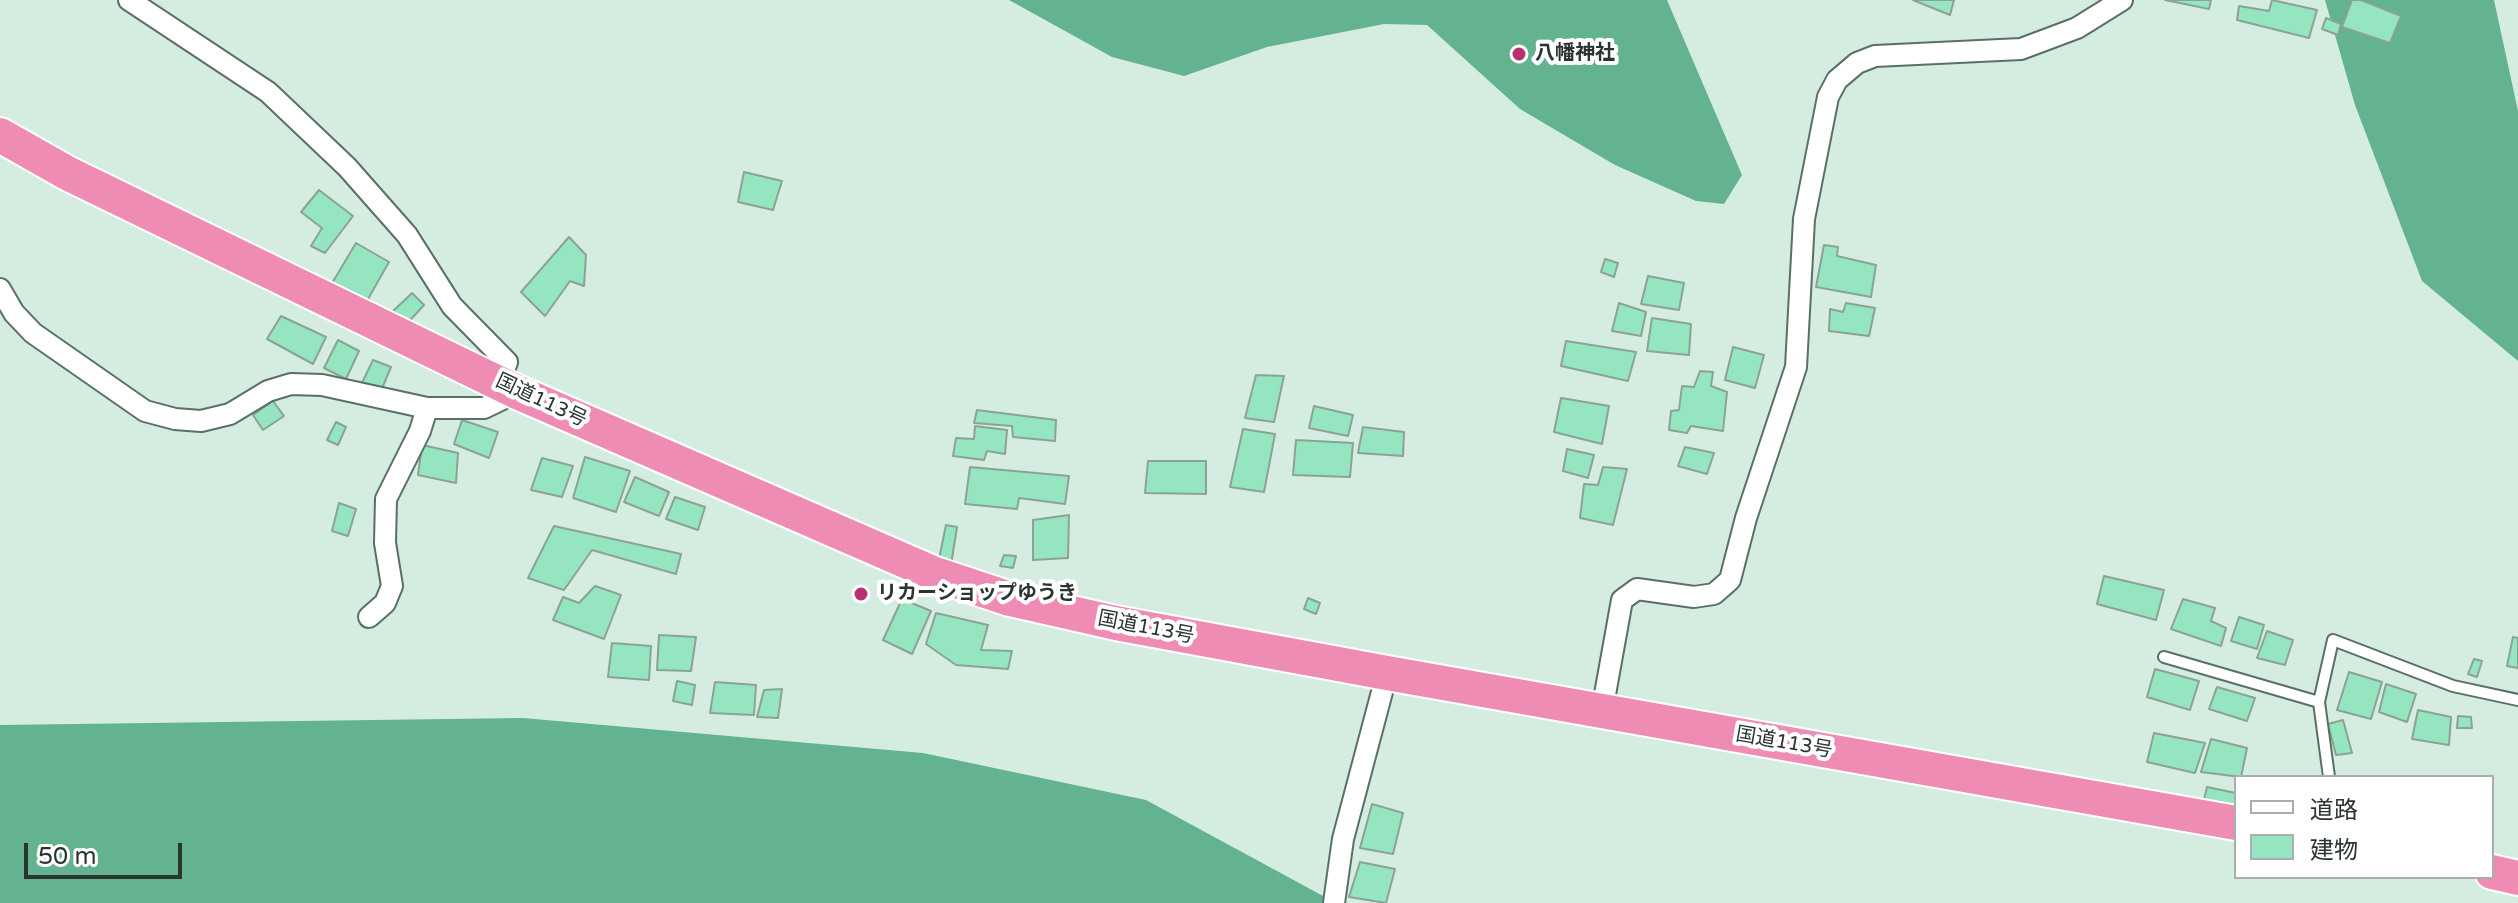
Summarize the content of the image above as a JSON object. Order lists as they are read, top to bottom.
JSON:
{
  "streets": {
    "highway": ["国道113号"]
  },
  "places": ["八幡神社", "リカーショップゆうき"],
  "legend": ["道路", "建物"],
  "scale_bar": "50 m"
}
